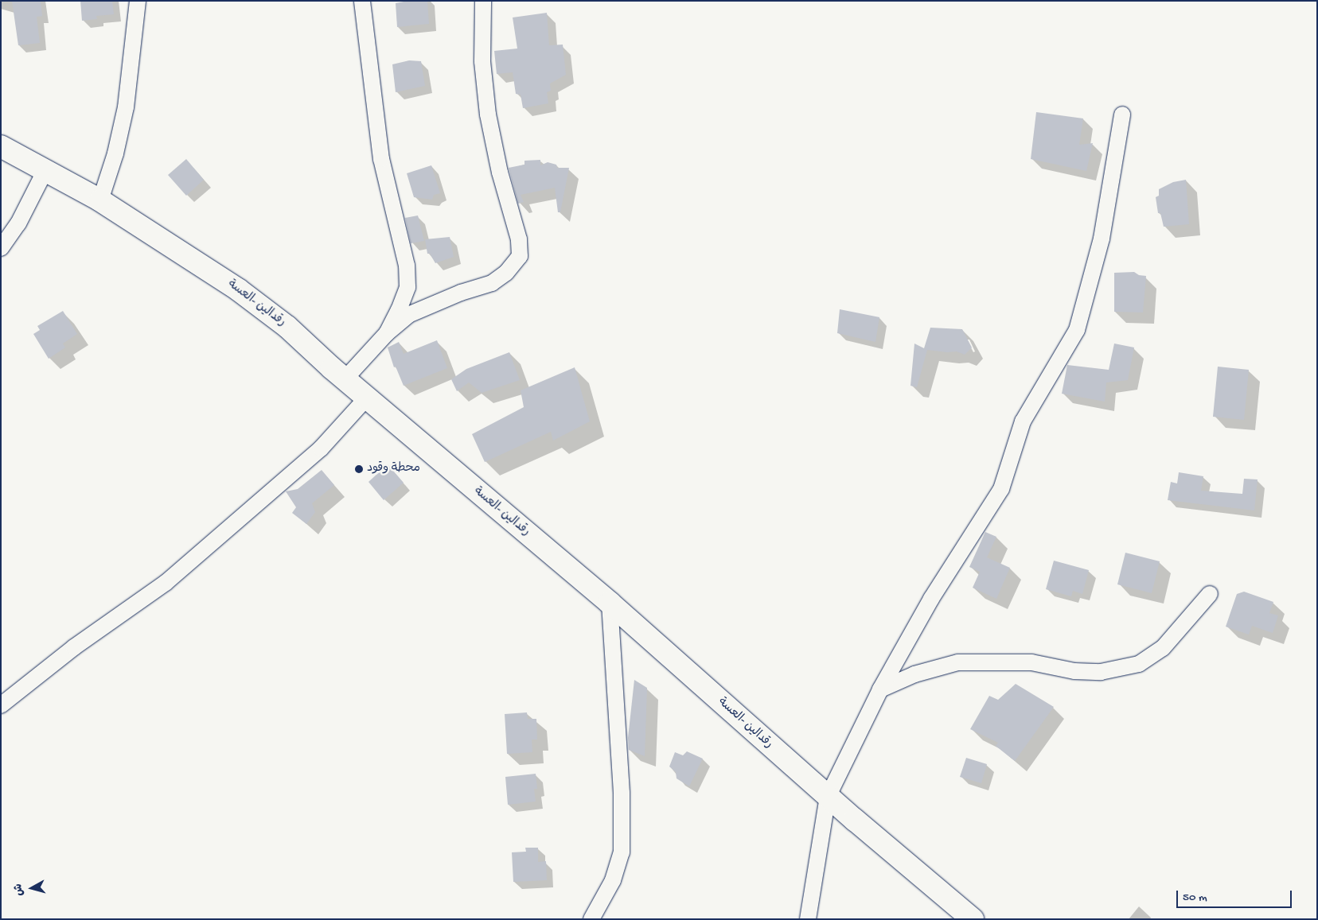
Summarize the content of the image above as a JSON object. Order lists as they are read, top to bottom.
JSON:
{
  "streets": {
    "main road": ["رقدالين -العسة"]
  },
  "places": ["محطة وقود"],
  "scale_bar": "50 m",
  "north": "left"
}
